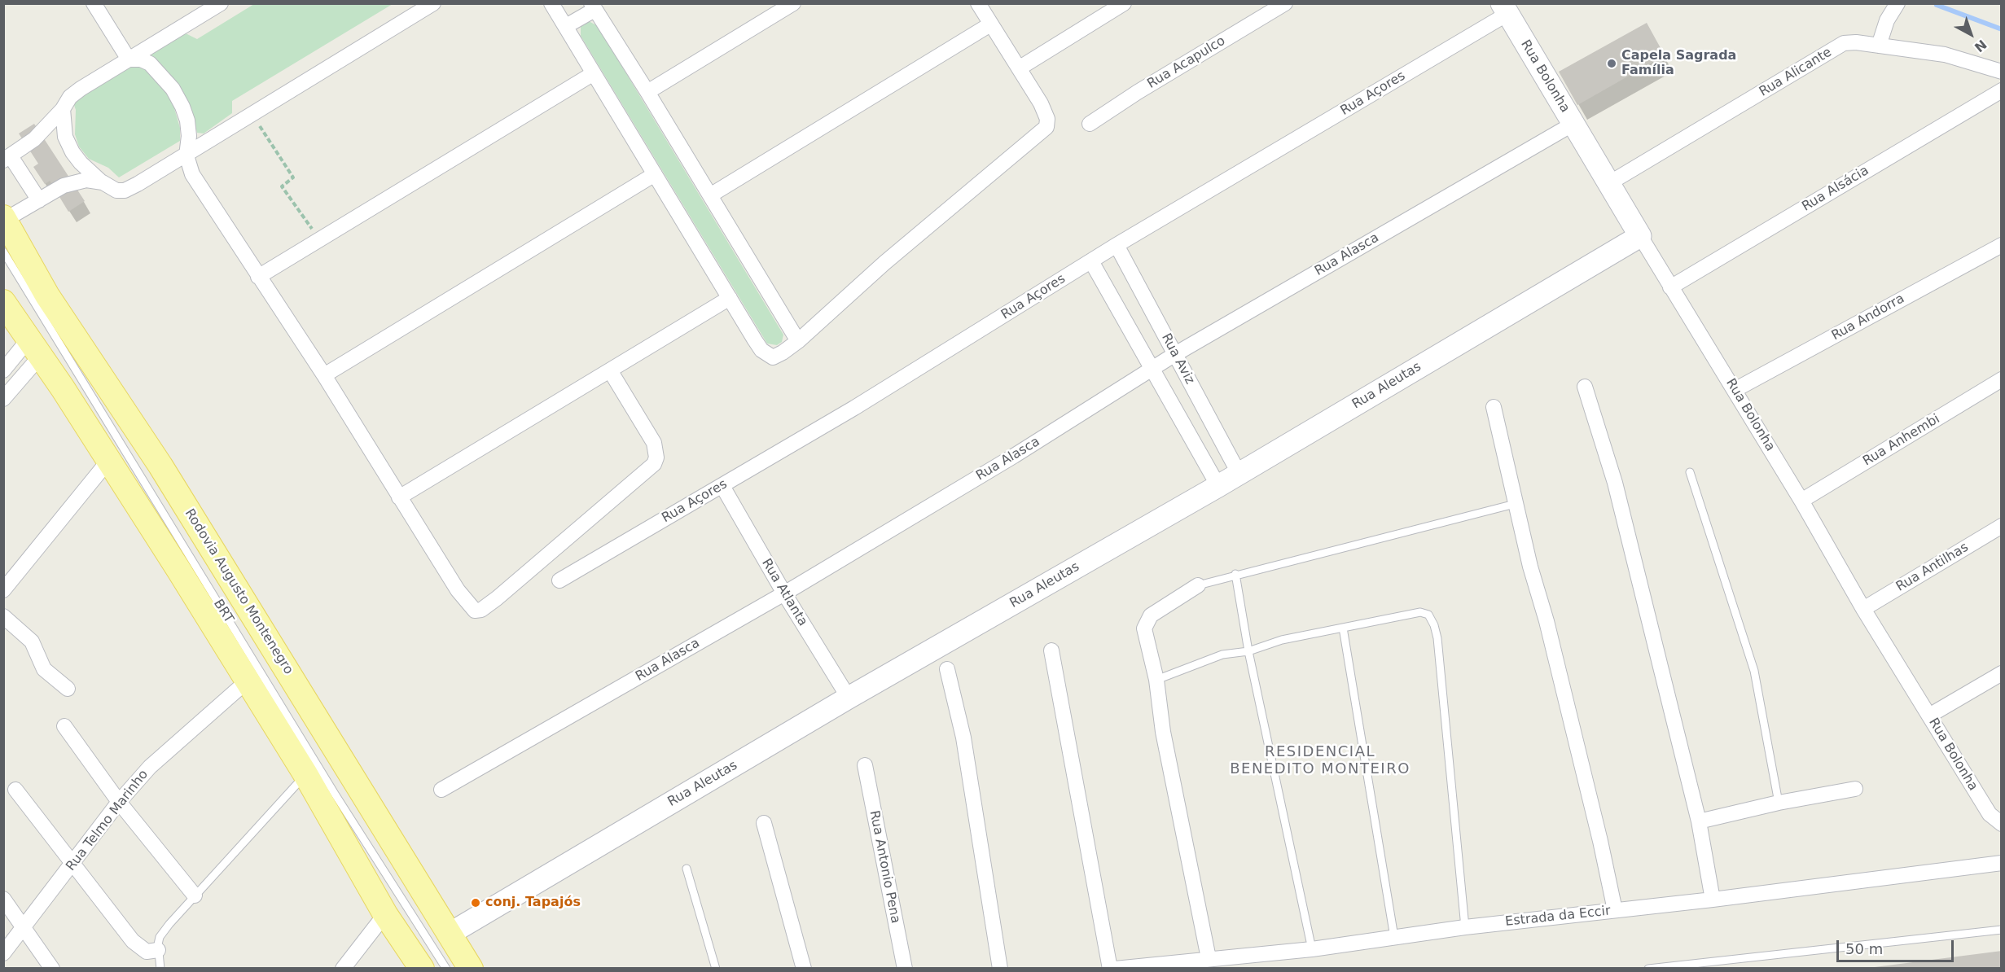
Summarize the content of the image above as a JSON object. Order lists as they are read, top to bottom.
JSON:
{
  "streets": {
    "main road": ["Rodovia Augusto Montenegro"],
    "street": [
      "Rua Acapulco",
      "Rua Alicante",
      "Rua Bolonha",
      "Rua Açores",
      "Rua Alsácia",
      "Rua Alasca",
      "Rua Andorra",
      "Rua Aviz",
      "Rua Aleutas",
      "Rua Anhembi",
      "Rua Antilhas",
      "Rua Atlanta",
      "Rua Telmo Marinho",
      "Rua Antonio Pena",
      "Estrada da Eccir"
    ],
    "lane": ["BRT"]
  },
  "crossings": [
    ["Rua Alicante", "Rua Bolonha"],
    ["Rua Bolonha", "Rua Açores"],
    ["Rua Bolonha", "Rua Alsácia"],
    ["Rua Bolonha", "Rua Alasca"],
    ["Rua Bolonha", "Rua Andorra"],
    ["Rua Bolonha", "Rua Aleutas"],
    ["Rua Bolonha", "Rua Anhembi"],
    ["Rua Bolonha", "Rua Antilhas"],
    ["Rua Açores", "Rua Aviz"],
    ["Rua Açores", "Rua Atlanta"],
    ["Rua Alasca", "Rua Aviz"],
    ["Rua Alasca", "Rua Atlanta"],
    ["Rua Aviz", "Rua Aleutas"],
    ["Rua Aleutas", "Rodovia Augusto Montenegro"],
    ["Rua Aleutas", "Rua Atlanta"]
  ],
  "districts": ["RESIDENCIAL BENEDITO MONTEIRO"],
  "places": ["Capela Sagrada Família", "conj. Tapajós"],
  "scale_bar": "50 m",
  "north": "bottom right"
}
